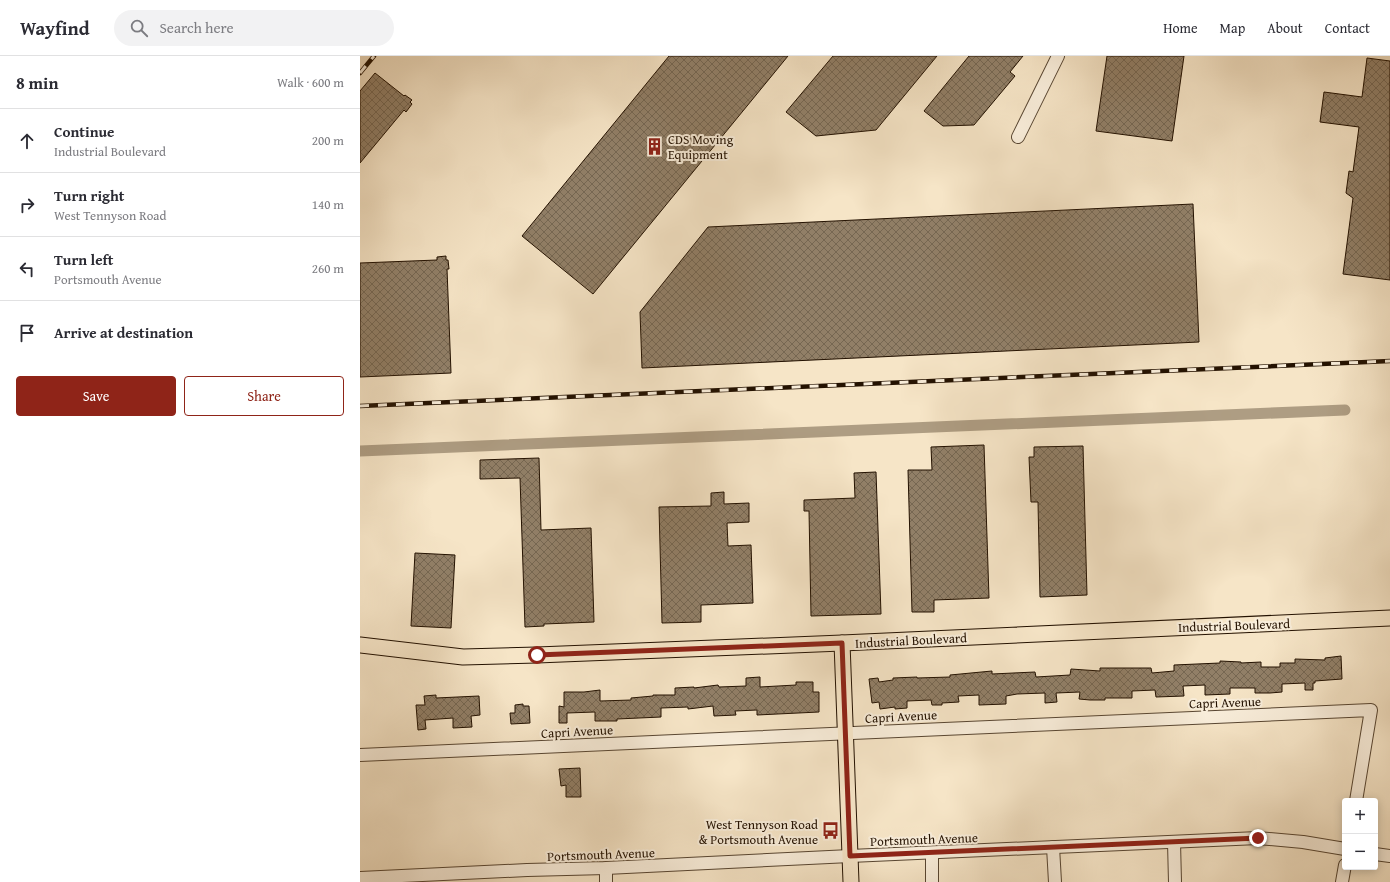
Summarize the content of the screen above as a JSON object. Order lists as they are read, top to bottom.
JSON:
{
  "streets": {
    "main road": ["Industrial Boulevard"],
    "street": ["Capri Avenue", "Portsmouth Avenue"]
  },
  "places": {
    "building": ["CDS Moving Equipment"],
    "bus stop": ["West Tennyson Road & Portsmouth Avenue"]
  },
  "page": {
    "header": "Wayfind",
    "search": "Search here",
    "nav": [
      "Home",
      "Map",
      "About",
      "Contact"
    ],
    "heading": ["8 min", "Walk · 600 m"],
    "list": [
      ["Continue", "Industrial Boulevard", "200 m"],
      ["Turn right", "West Tennyson Road", "140 m"],
      ["Turn left", "Portsmouth Avenue", "260 m"],
      "Arrive at destination"
    ],
    "buttons": ["Save", "Share"],
    "map_buttons": ["+", "−"]
  }
}
